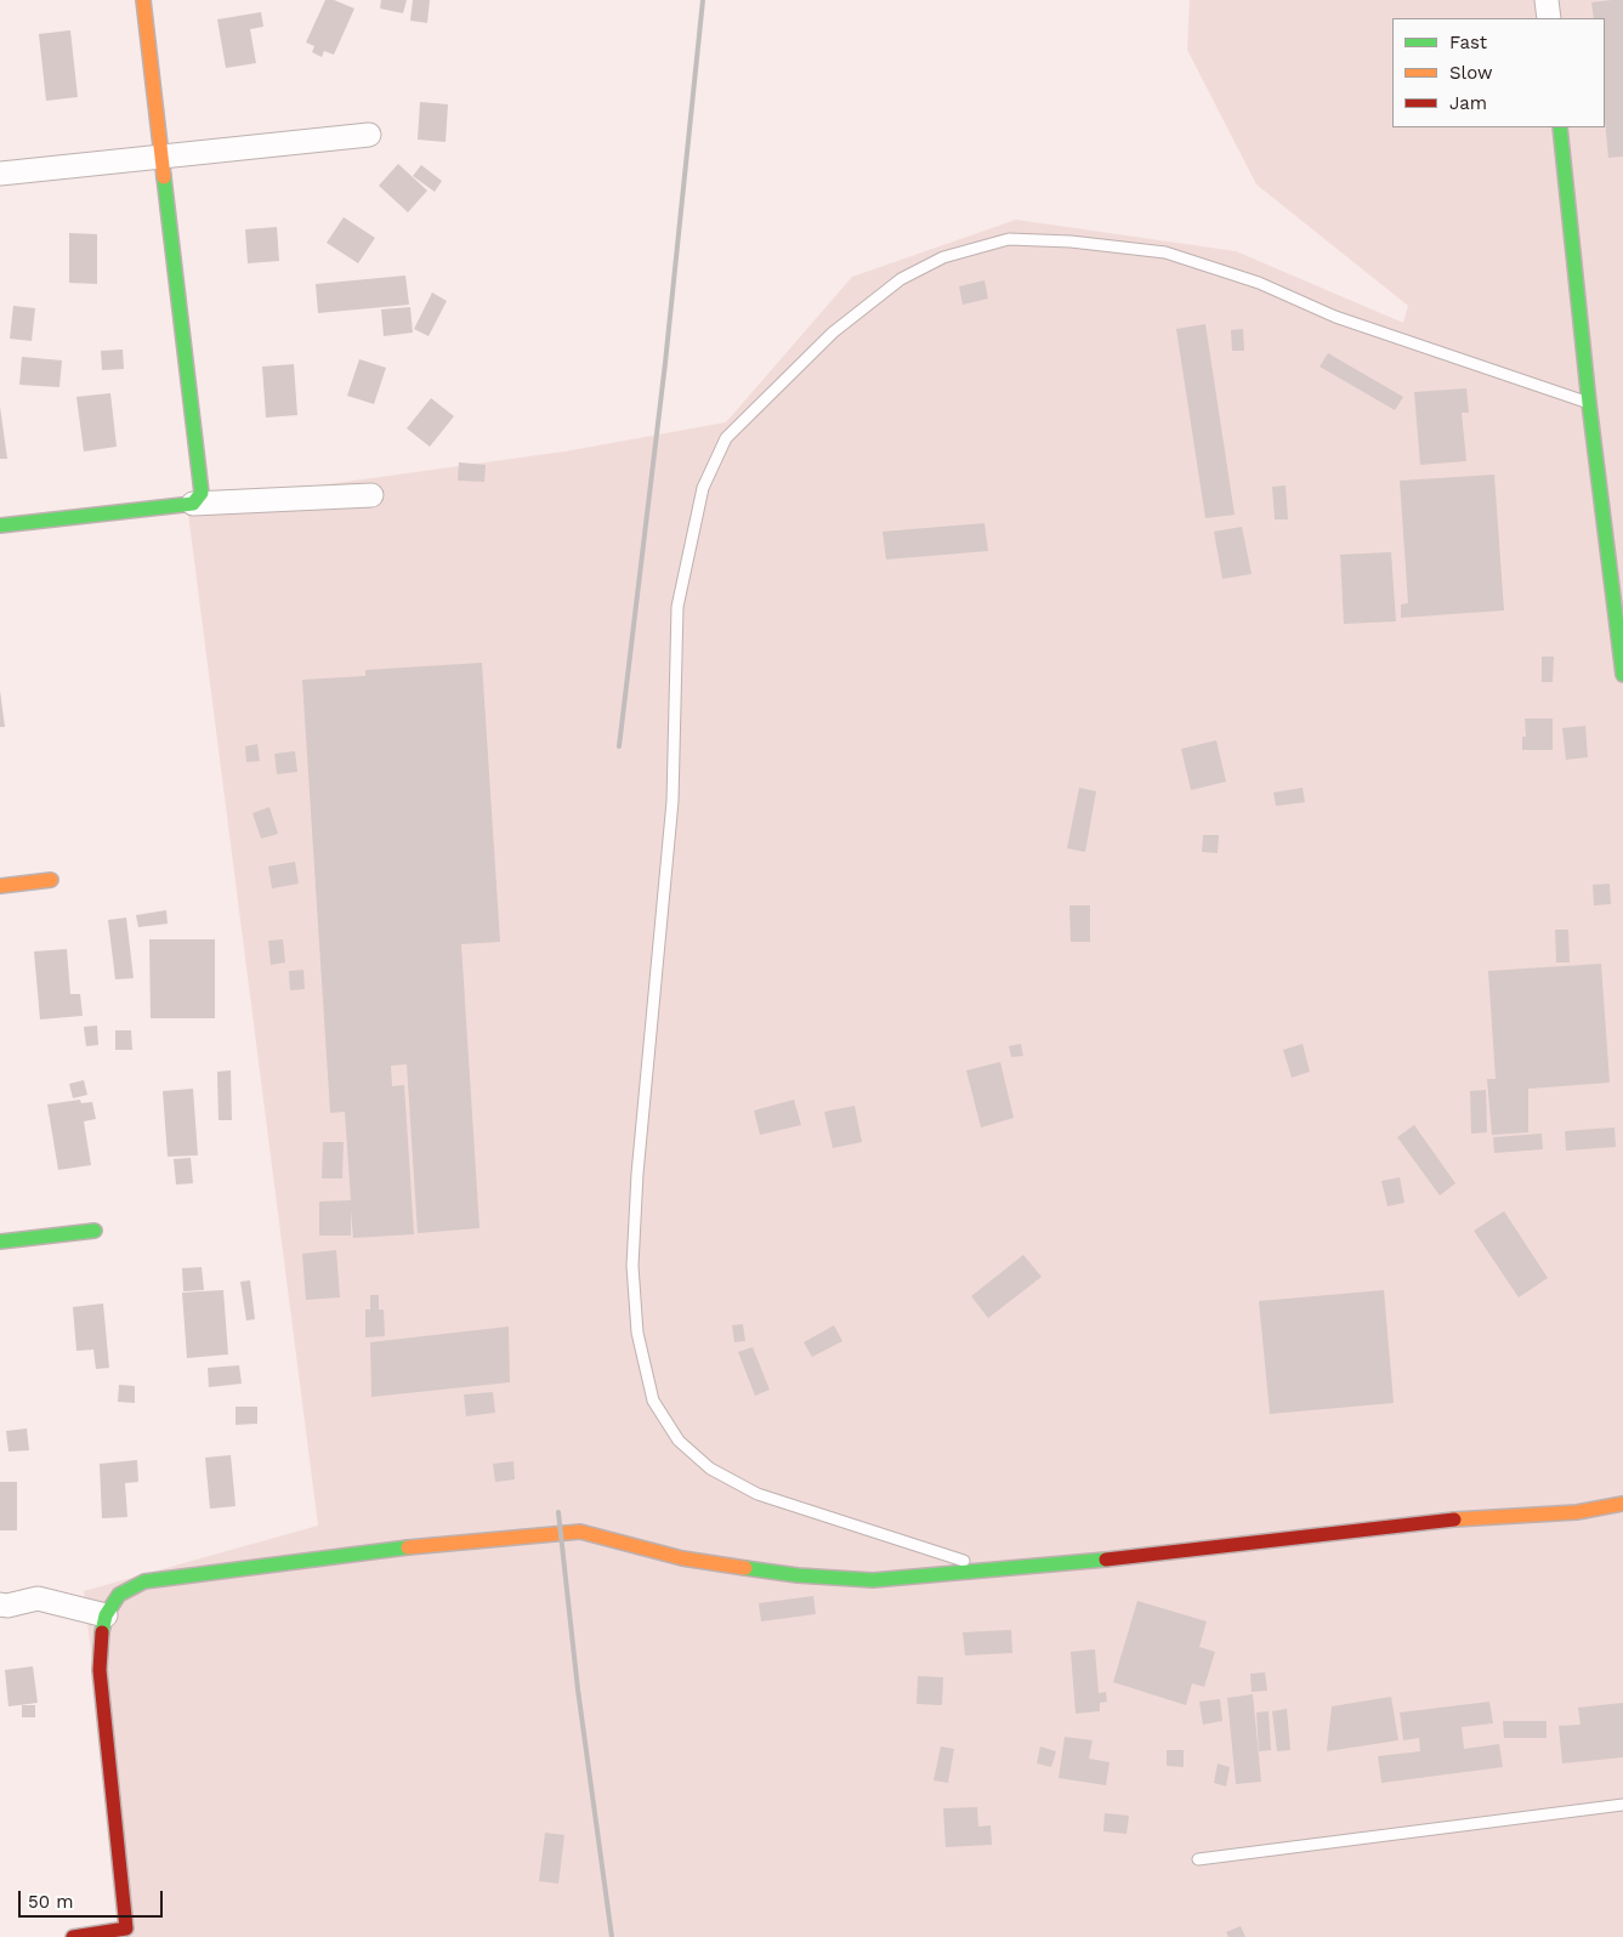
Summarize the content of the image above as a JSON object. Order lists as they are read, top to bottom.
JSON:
{
  "legend": ["Fast", "Slow", "Jam"],
  "scale_bar": "50 m"
}
